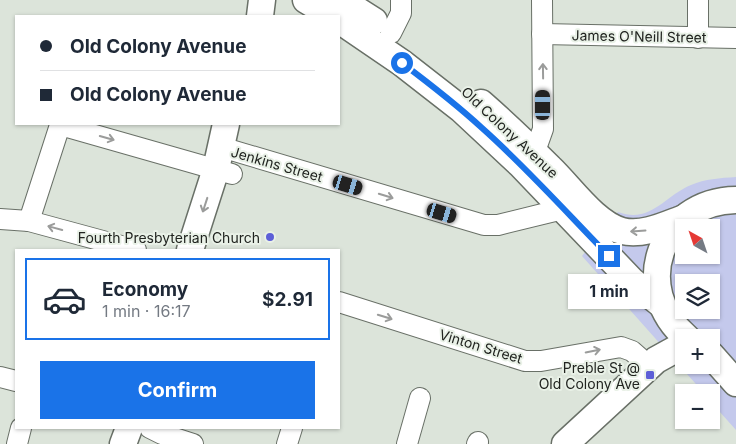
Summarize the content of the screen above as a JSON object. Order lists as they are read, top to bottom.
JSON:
{
  "streets": {
    "main road": ["Old Colony Avenue"],
    "street": ["James O'Neill Street", "Jenkins Street", "Vinton Street"]
  },
  "crossings": [
    ["Old Colony Avenue", "Jenkins Street"]
  ],
  "one_way": ["Jenkins Street", "Vinton Street"],
  "places": {
    "other": ["Fourth Presbyterian Church"],
    "transit": ["Preble St @ Old Colony Ave"]
  },
  "north": "top left",
  "page": {
    "banner": ["Old Colony Avenue", "Old Colony Avenue"],
    "map_buttons": ["+", "−"],
    "list": [
      {
        "name": "Economy",
        "note": "1 min · 16:17",
        "value": "$2.91"
      }
    ],
    "bubble": "1 min",
    "buttons": "Confirm"
  }
}
